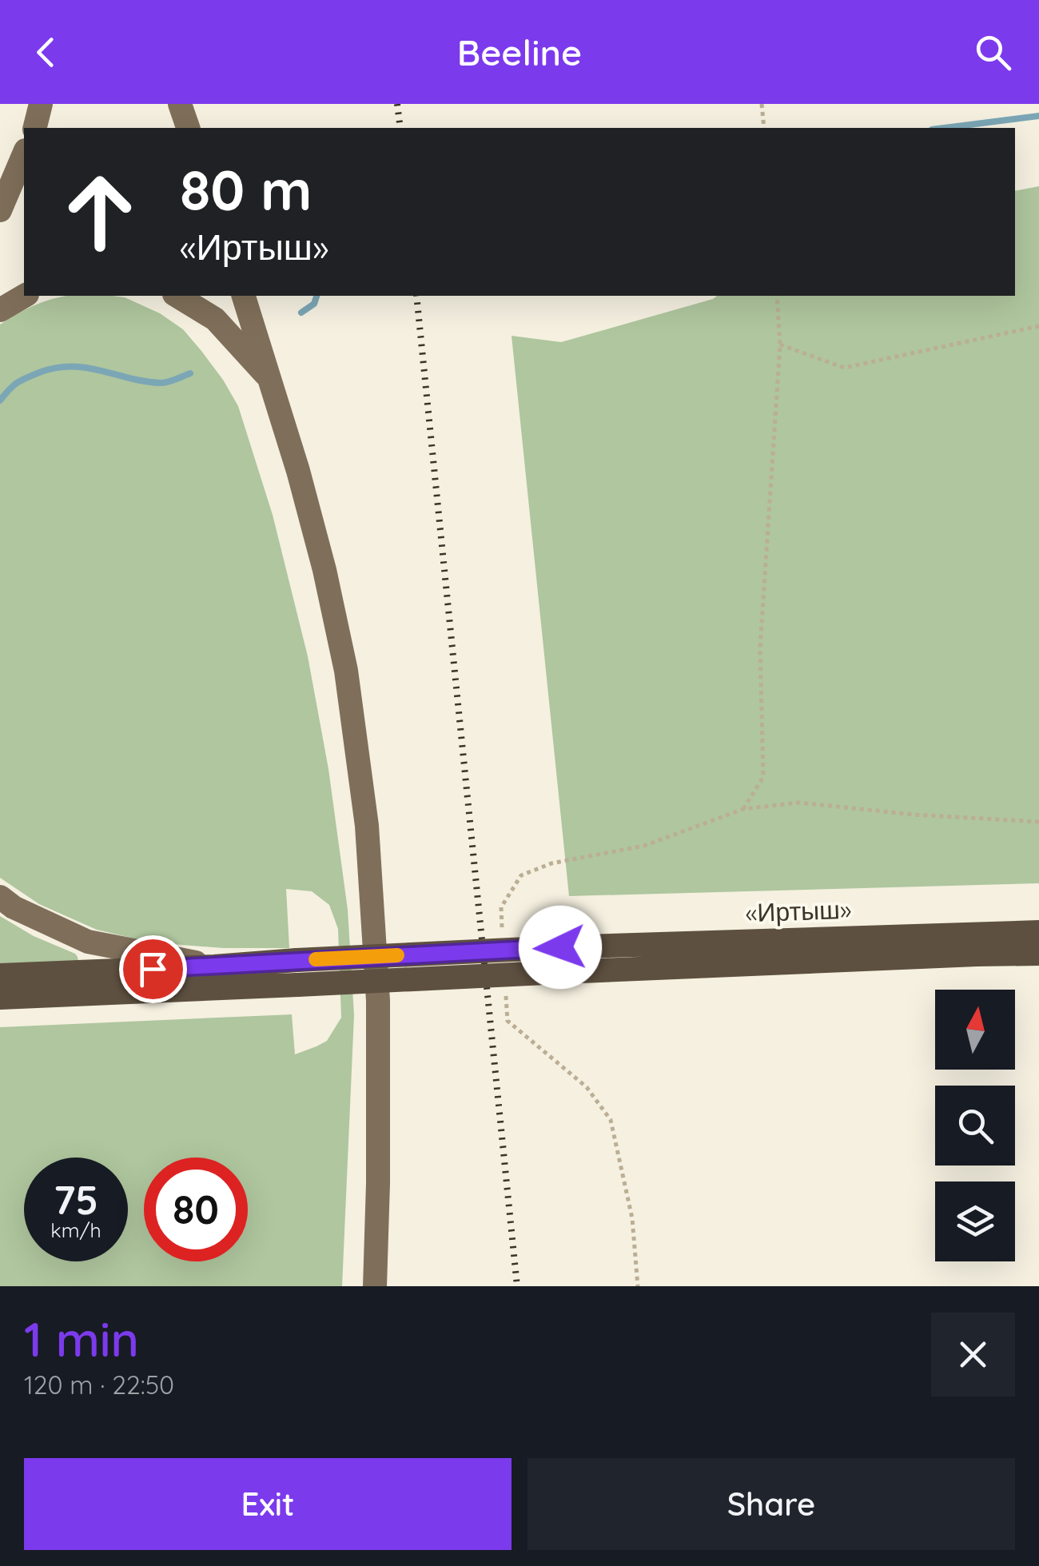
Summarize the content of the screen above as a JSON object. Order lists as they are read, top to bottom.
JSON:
{
  "streets": {
    "highway": ["«Иртыш»"]
  },
  "north": "top",
  "page": {
    "header": "Beeline",
    "turn": ["80 m", "«Иртыш»"],
    "speed": "75 km/h",
    "limit": "80",
    "heading": ["1 min", "120 m · 22:50"],
    "buttons": ["Exit", "Share"]
  }
}
